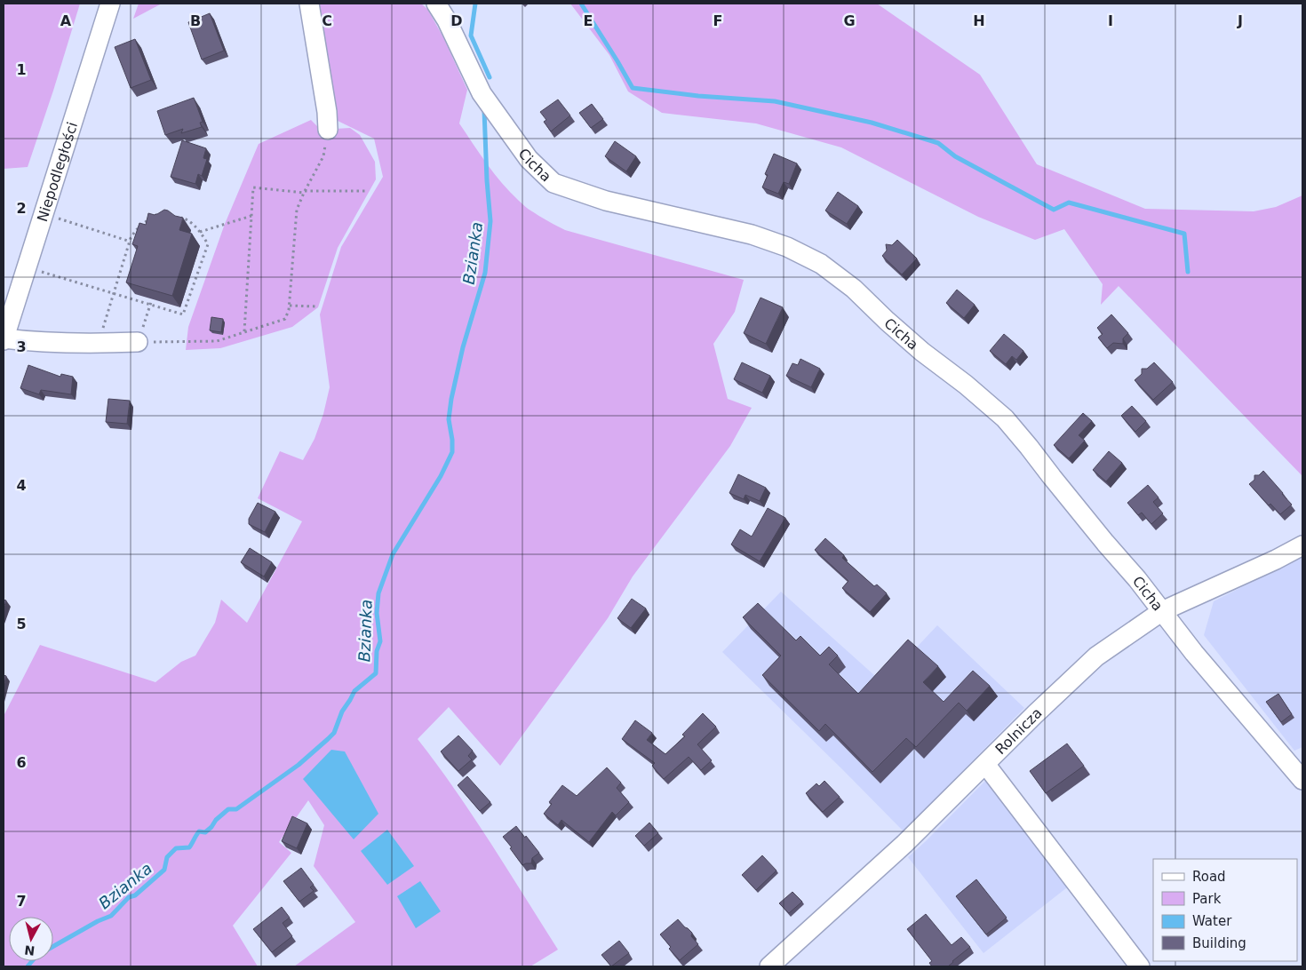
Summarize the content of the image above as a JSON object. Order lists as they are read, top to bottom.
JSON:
{
  "streets": {
    "street": ["Cicha", "Niepodległości", "Rolnicza"]
  },
  "crossings": [
    ["Cicha", "Rolnicza"]
  ],
  "water": ["Bzianka"],
  "legend": [
    "Road",
    "Park",
    "Water",
    "Building"
  ],
  "north": "bottom",
  "grid": {
    "columns": [
      "A",
      "B",
      "C",
      "D",
      "E",
      "F",
      "G",
      "H",
      "I",
      "J"
    ],
    "rows": [
      "1",
      "2",
      "3",
      "4",
      "5",
      "6",
      "7"
    ]
  }
}
